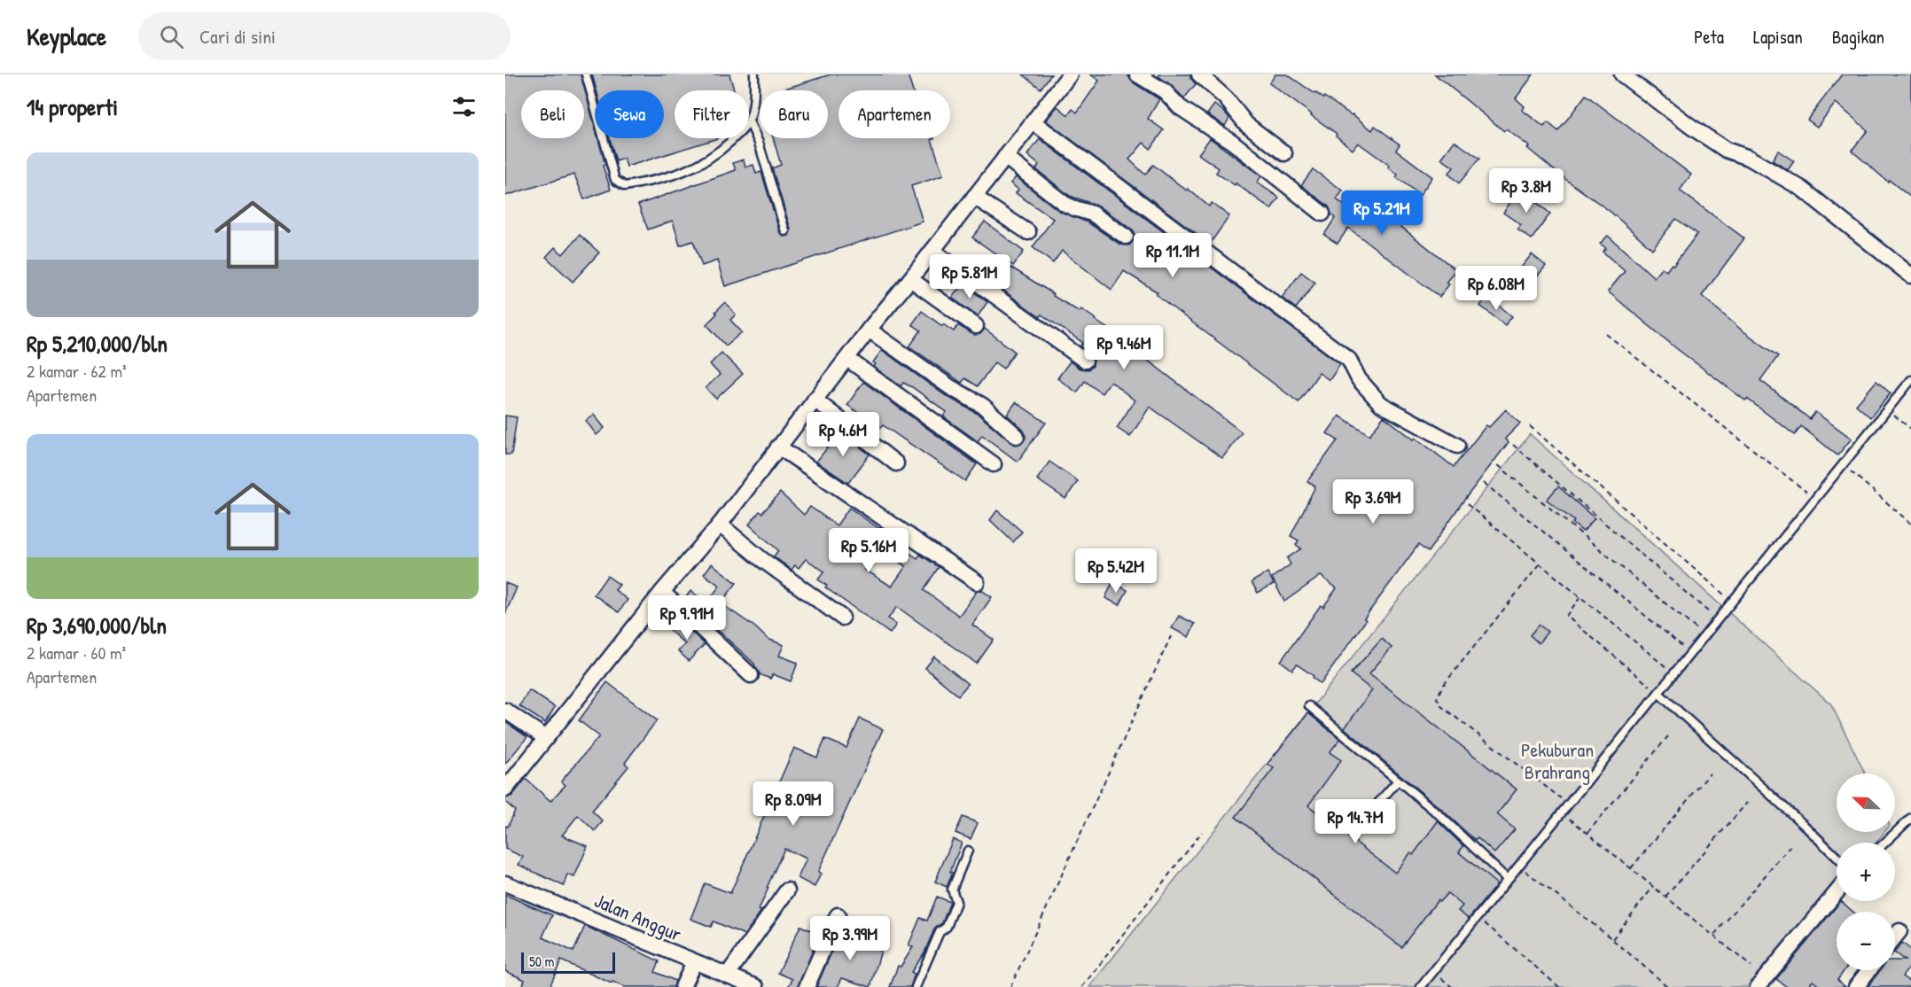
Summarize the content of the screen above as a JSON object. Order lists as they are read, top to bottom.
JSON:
{
  "streets": {
    "street": ["Jalan Anggur"]
  },
  "parks": ["Pekuburan Brahrang"],
  "scale_bar": "50 m",
  "north": "top left",
  "page": {
    "header": "Keyplace",
    "search": "Cari di sini",
    "nav": ["Peta", "Lapisan", "Bagikan"],
    "heading": "14 properti",
    "chip": [
      "Beli",
      "Sewa",
      "Filter",
      "Baru",
      "Apartemen"
    ],
    "list": [
      {
        "name": "Rp 5,210,000/bln",
        "note": "2 kamar · 62 m² · Apartemen"
      },
      {
        "name": "Rp 3,690,000/bln",
        "note": "2 kamar · 60 m² · Apartemen"
      }
    ],
    "price": [
      "Rp 3.8M",
      "Rp 5.21M",
      "Rp 11.1M",
      "Rp 5.81M",
      "Rp 6.08M",
      "Rp 9.46M",
      "Rp 4.6M",
      "Rp 3.69M",
      "Rp 5.16M",
      "Rp 5.42M",
      "Rp 9.91M",
      "Rp 8.09M",
      "Rp 14.7M",
      "Rp 3.99M"
    ],
    "map_buttons": ["+", "−"],
    "scale": "50 m"
  }
}
